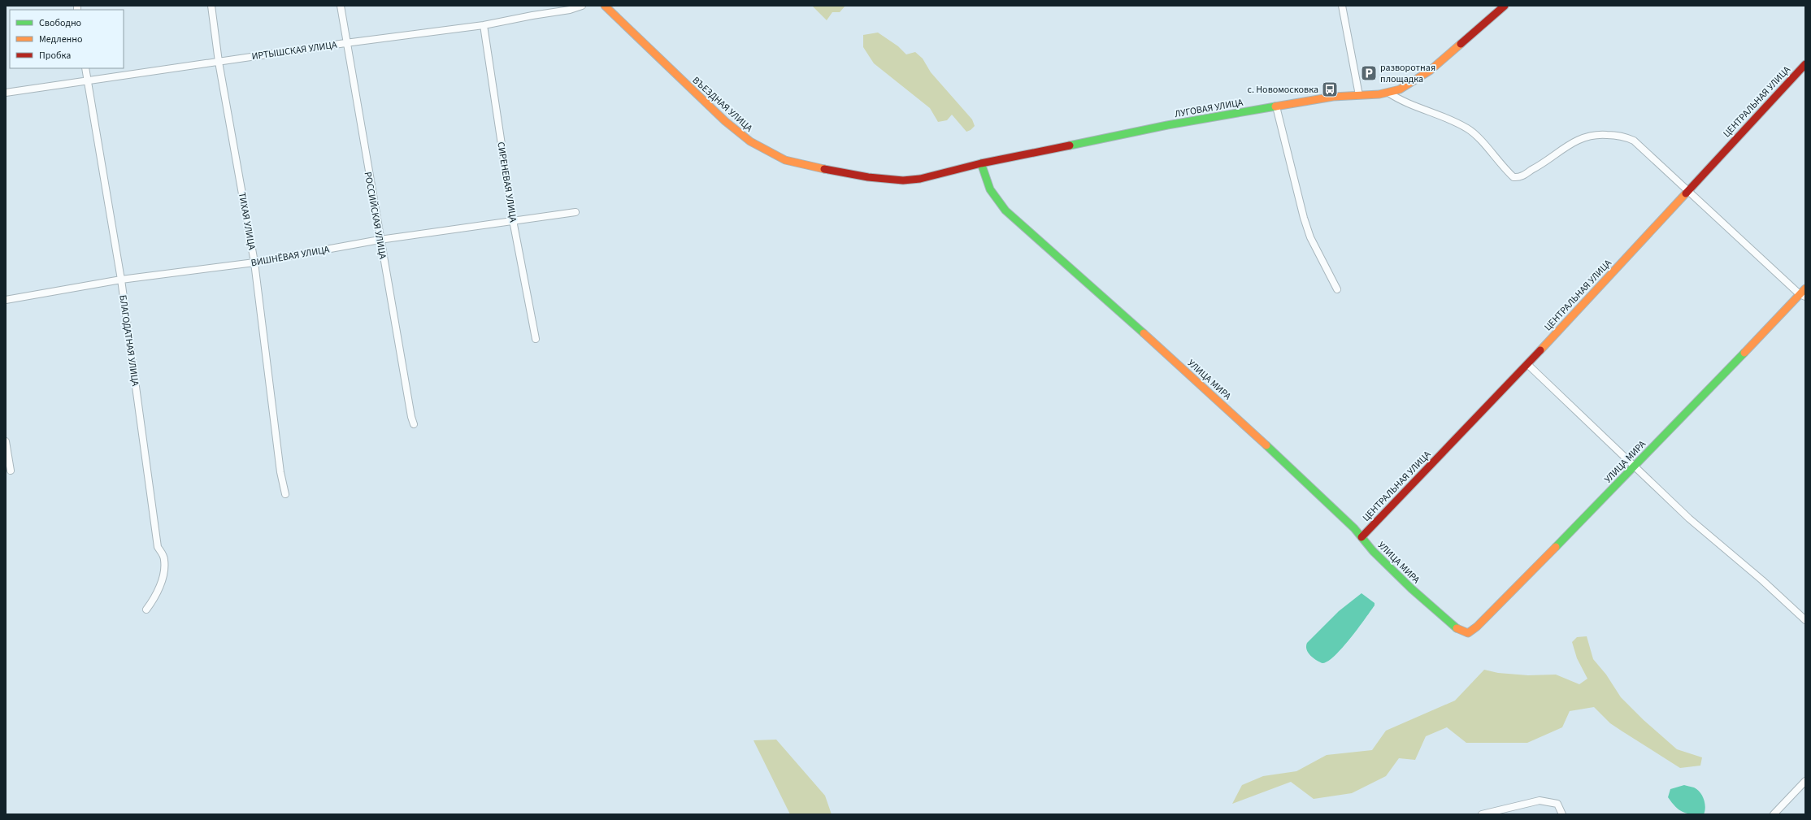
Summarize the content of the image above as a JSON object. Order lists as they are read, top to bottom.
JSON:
{
  "streets": {
    "street": [
      "ИРТЫШСКАЯ УЛИЦА",
      "ЦЕНТРАЛЬНАЯ УЛИЦА",
      "ВЪЕЗДНАЯ УЛИЦА",
      "ЛУГОВАЯ УЛИЦА",
      "СИРЕНЕВАЯ УЛИЦА",
      "РОССИЙСКАЯ УЛИЦА",
      "ТИХАЯ УЛИЦА",
      "ВИШНЁВАЯ УЛИЦА",
      "БЛАГОДАТНАЯ УЛИЦА",
      "УЛИЦА МИРА"
    ]
  },
  "crossings": [
    ["ИРТЫШСКАЯ УЛИЦА", "СИРЕНЕВАЯ УЛИЦА"],
    ["ИРТЫШСКАЯ УЛИЦА", "РОССИЙСКАЯ УЛИЦА"],
    ["ИРТЫШСКАЯ УЛИЦА", "ТИХАЯ УЛИЦА"],
    ["ИРТЫШСКАЯ УЛИЦА", "БЛАГОДАТНАЯ УЛИЦА"],
    ["ЦЕНТРАЛЬНАЯ УЛИЦА", "УЛИЦА МИРА"],
    ["ВЪЕЗДНАЯ УЛИЦА", "ЛУГОВАЯ УЛИЦА"],
    ["ВЪЕЗДНАЯ УЛИЦА", "УЛИЦА МИРА"],
    ["ЛУГОВАЯ УЛИЦА", "УЛИЦА МИРА"],
    ["СИРЕНЕВАЯ УЛИЦА", "ВИШНЁВАЯ УЛИЦА"],
    ["РОССИЙСКАЯ УЛИЦА", "ВИШНЁВАЯ УЛИЦА"],
    ["ТИХАЯ УЛИЦА", "ВИШНЁВАЯ УЛИЦА"],
    ["ВИШНЁВАЯ УЛИЦА", "БЛАГОДАТНАЯ УЛИЦА"]
  ],
  "places": {
    "parking": ["разворотная площадка"],
    "bus stop": ["с. Новомосковка"]
  },
  "legend": ["Свободно", "Медленно", "Пробка"]
}
